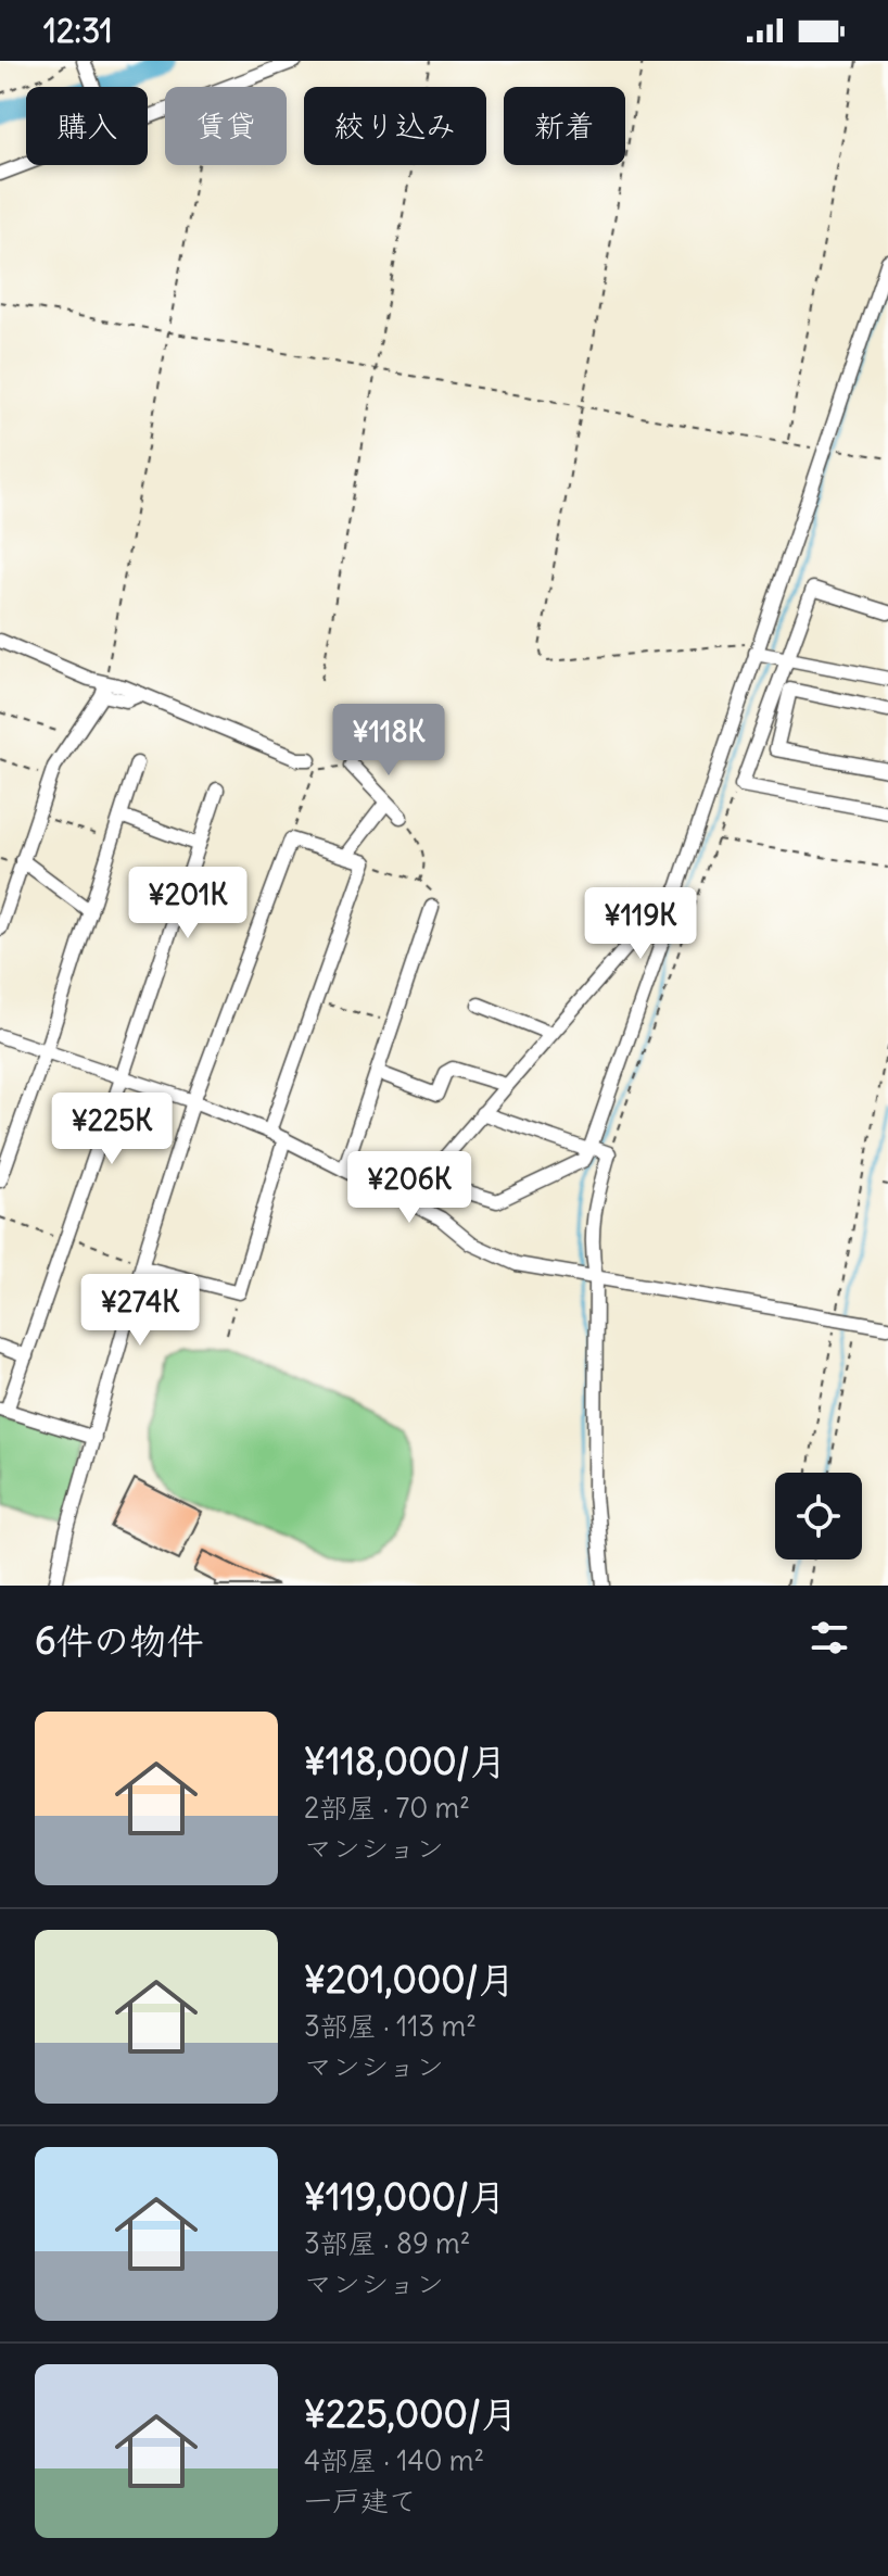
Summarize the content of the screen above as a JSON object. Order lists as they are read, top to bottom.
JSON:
{
  "page": {
    "status": "12:31",
    "chip": [
      "購入",
      "賃貸",
      "絞り込み",
      "新着"
    ],
    "price": [
      "¥118K",
      "¥201K",
      "¥119K",
      "¥225K",
      "¥206K",
      "¥274K"
    ],
    "heading": "6件の物件",
    "list": [
      {
        "name": "¥118,000/月",
        "note": "2部屋 · 70 m² · マンション"
      },
      {
        "name": "¥201,000/月",
        "note": "3部屋 · 113 m² · マンション"
      },
      {
        "name": "¥119,000/月",
        "note": "3部屋 · 89 m² · マンション"
      },
      {
        "name": "¥225,000/月",
        "note": "4部屋 · 140 m² · 一戸建て"
      }
    ]
  }
}
